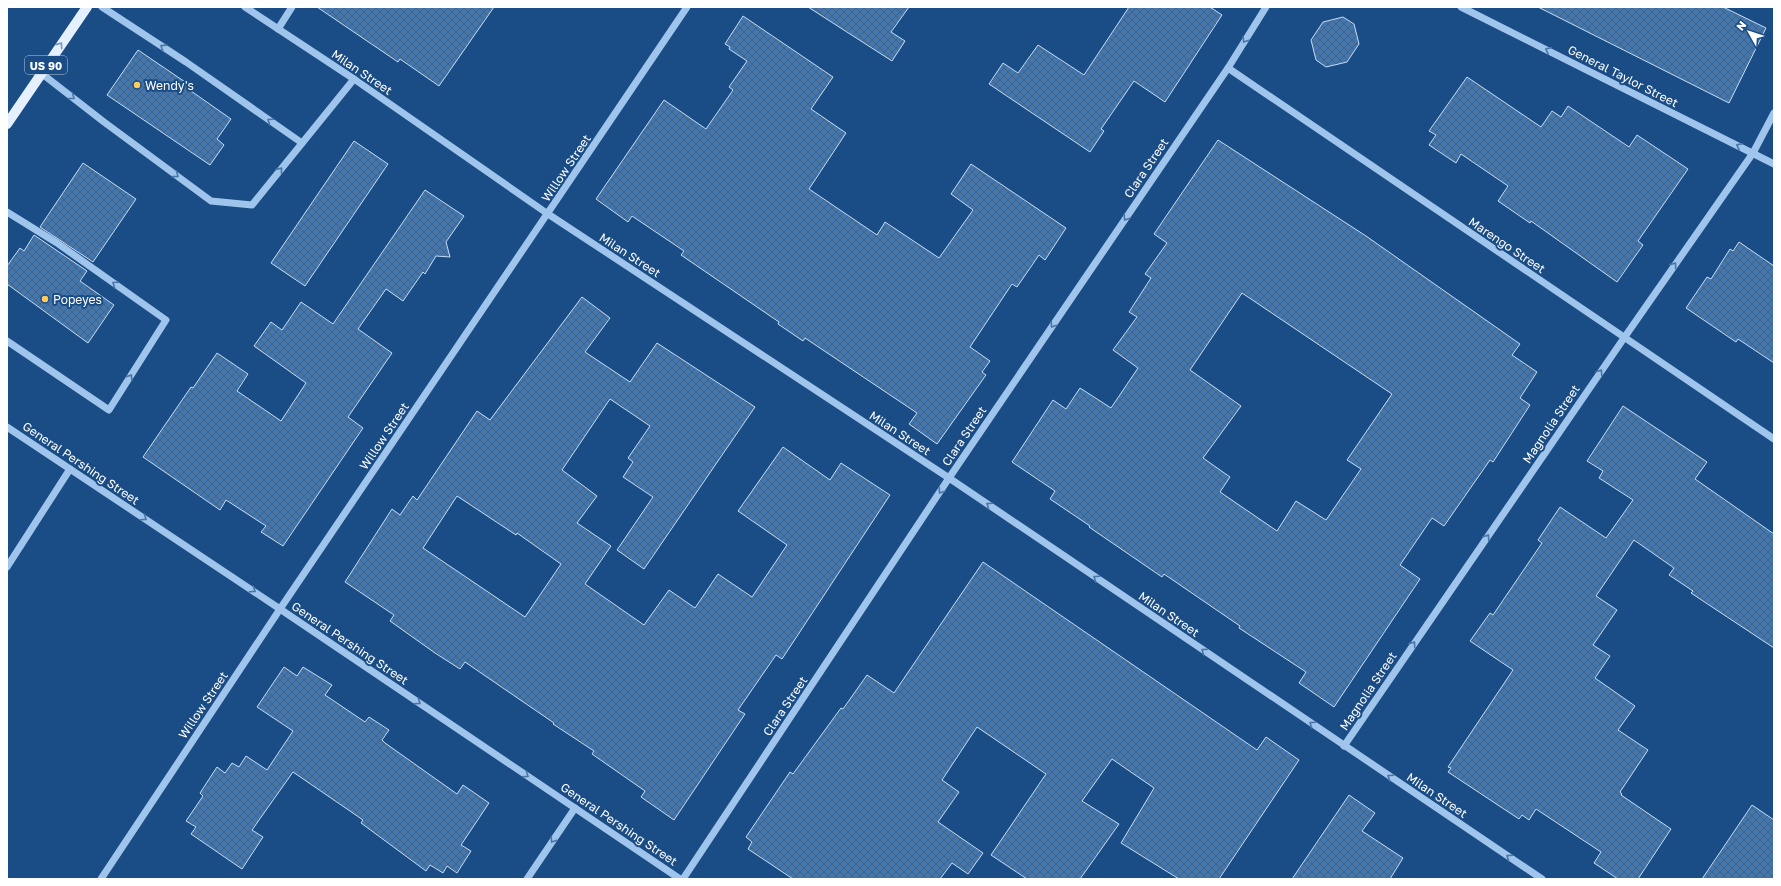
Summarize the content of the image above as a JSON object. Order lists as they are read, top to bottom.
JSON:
{
  "streets": {
    "main road": ["US 90"],
    "street": [
      "Milan Street",
      "General Taylor Street",
      "Willow Street",
      "Clara Street",
      "Marengo Street",
      "Magnolia Street",
      "General Pershing Street"
    ]
  },
  "crossings": [
    ["Milan Street", "Willow Street"],
    ["Milan Street", "Clara Street"],
    ["Milan Street", "Magnolia Street"],
    ["General Taylor Street", "Magnolia Street"],
    ["Willow Street", "General Pershing Street"],
    ["Clara Street", "Marengo Street"],
    ["Clara Street", "General Pershing Street"],
    ["Marengo Street", "Magnolia Street"]
  ],
  "one_way": [
    "Milan Street",
    "General Taylor Street",
    "Clara Street",
    "Magnolia Street",
    "General Pershing Street"
  ],
  "places": ["Wendy's", "Popeyes"],
  "north": "top left"
}
